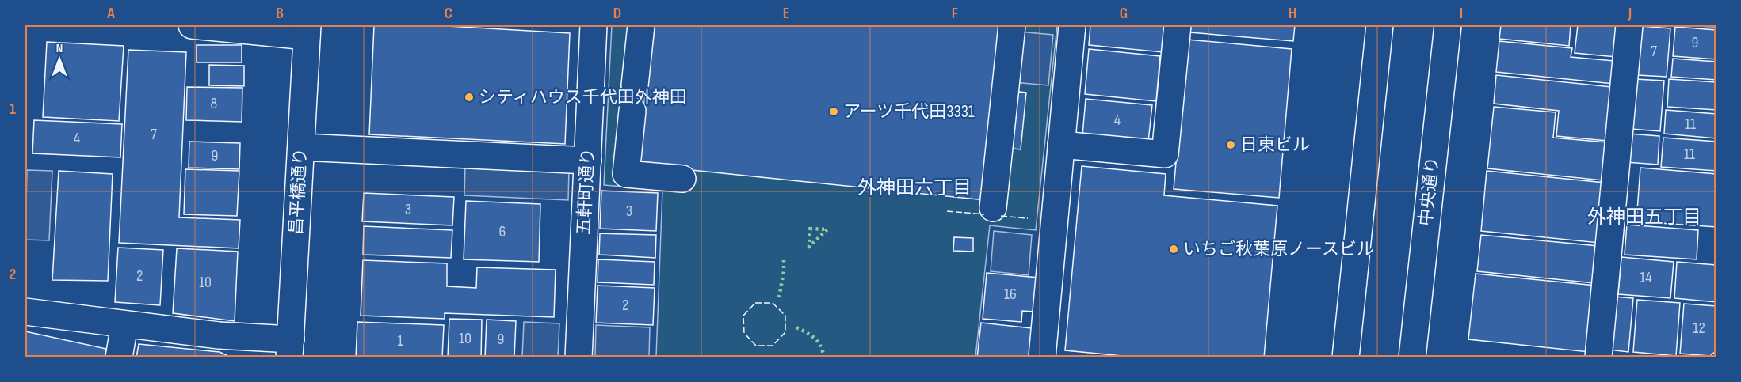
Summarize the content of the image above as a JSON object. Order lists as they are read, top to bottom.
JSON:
{
  "streets": {
    "street": ["昌平橋通り", "五軒町通り", "中央通り"]
  },
  "districts": ["外神田六丁目", "外神田五丁目"],
  "places": [
    "シティハウス千代田外神田",
    "アーツ千代田3331",
    "日東ビル",
    "いちご秋葉原ノースビル"
  ],
  "house_numbers": [
    "9",
    "7",
    "8",
    "4",
    "11",
    "7",
    "4",
    "11",
    "9",
    "3",
    "3",
    "6",
    "2",
    "14",
    "10",
    "16",
    "2",
    "12",
    "10",
    "9",
    "1"
  ],
  "north": "top",
  "grid": {
    "columns": [
      "A",
      "B",
      "C",
      "D",
      "E",
      "F",
      "G",
      "H",
      "I",
      "J"
    ],
    "rows": ["1", "2"]
  }
}
